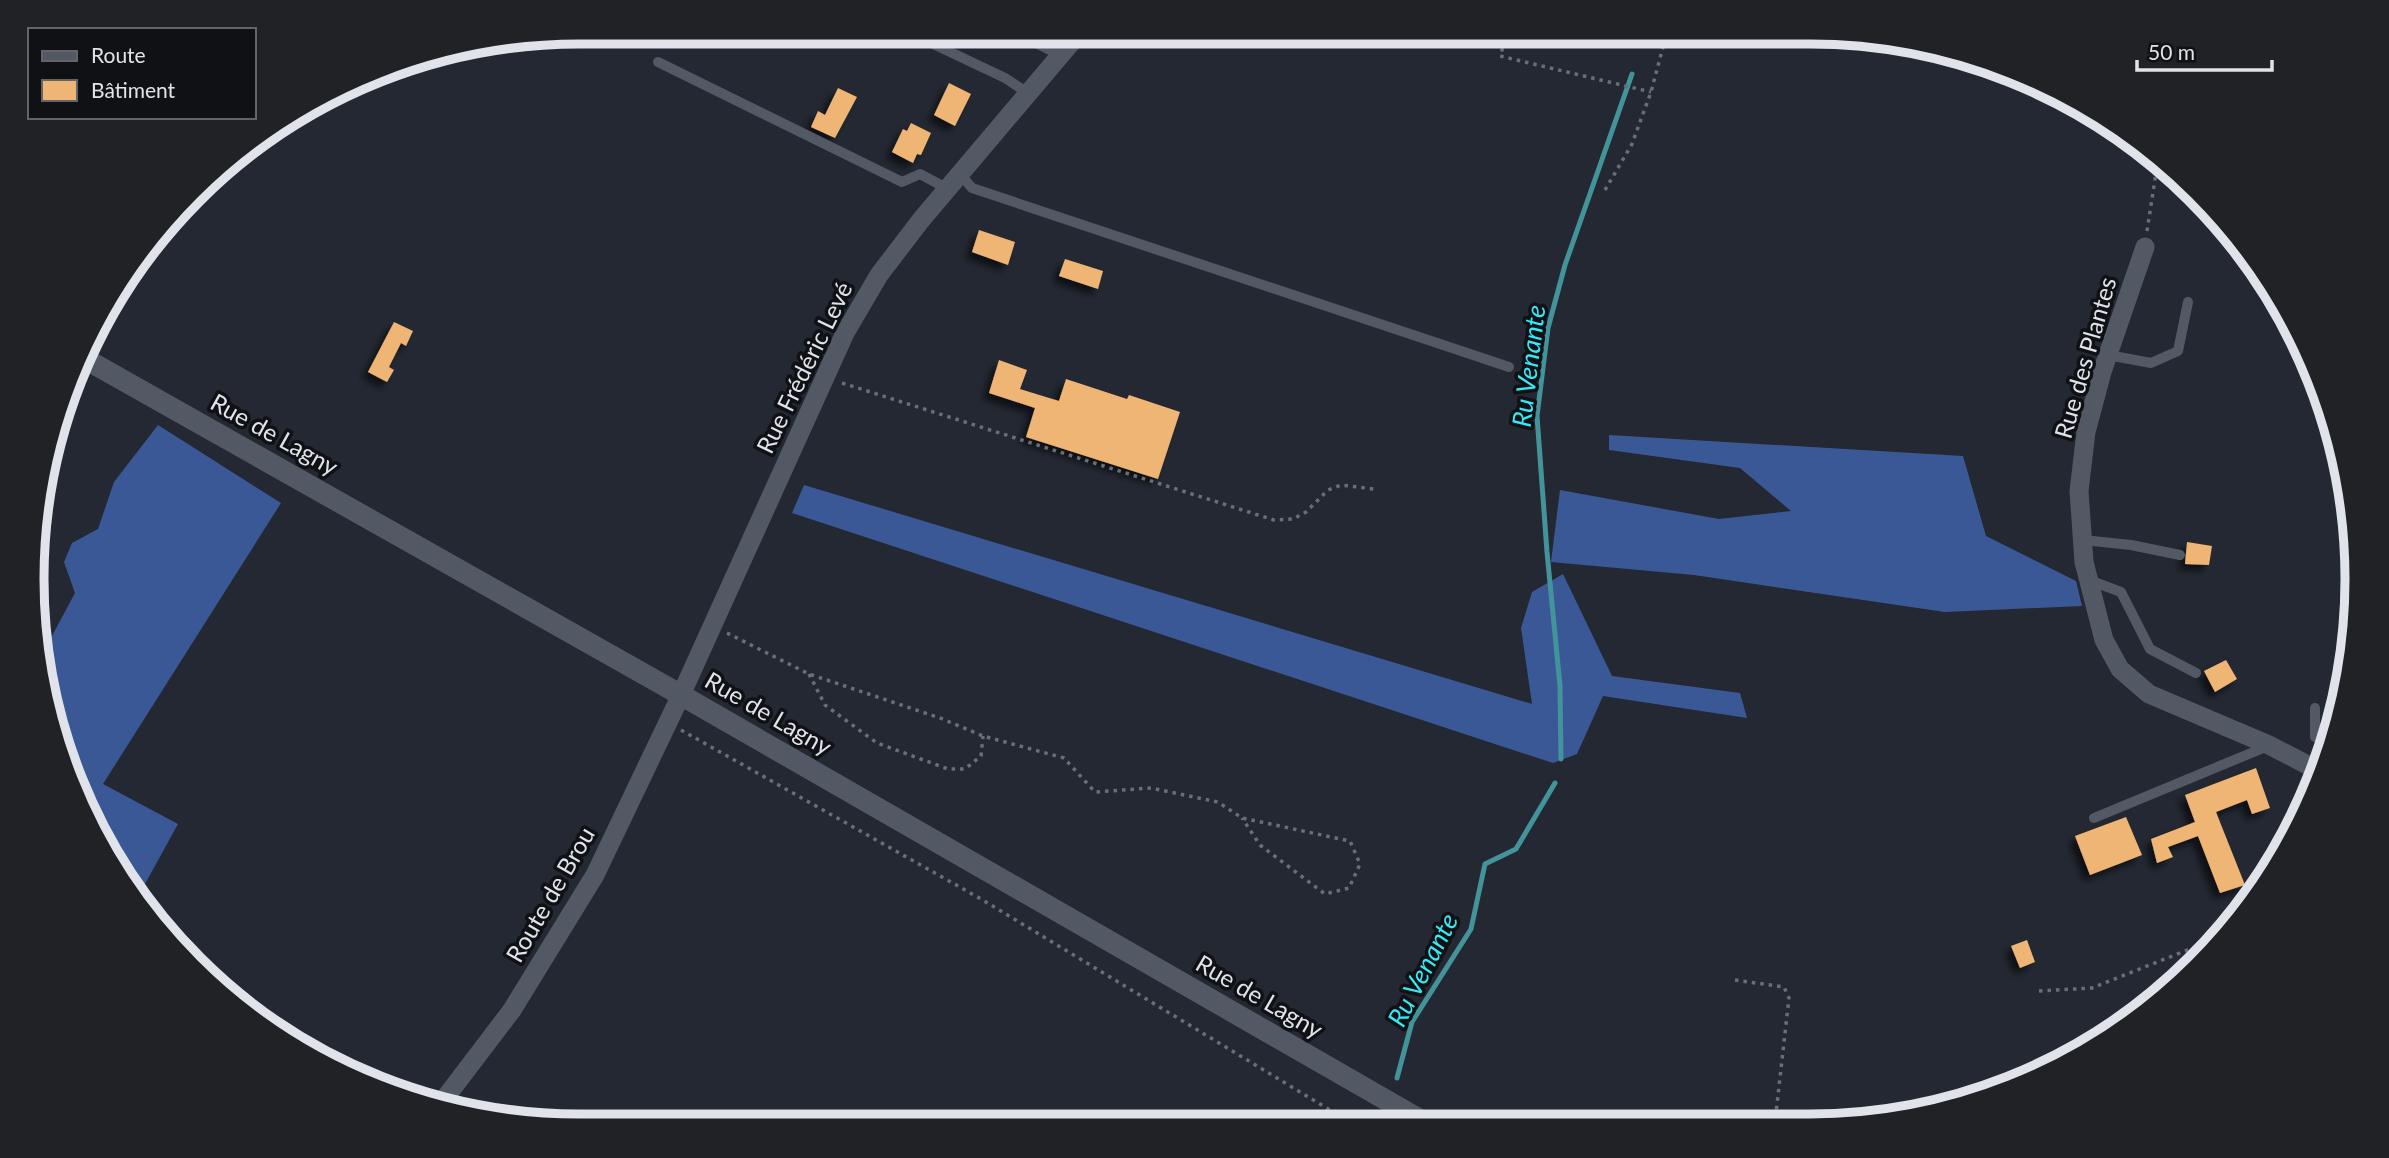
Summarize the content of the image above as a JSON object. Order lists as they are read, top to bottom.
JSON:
{
  "streets": {
    "main road": ["Rue de Lagny"],
    "street": ["Rue des Plantes", "Rue Frédéric Levé", "Route de Brou"]
  },
  "crossings": [
    ["Rue Frédéric Levé", "Rue de Lagny"],
    ["Rue Frédéric Levé", "Route de Brou"],
    ["Rue de Lagny", "Route de Brou"]
  ],
  "water": ["Ru Venante"],
  "legend": ["Route", "Bâtiment"],
  "scale_bar": "50 m"
}
